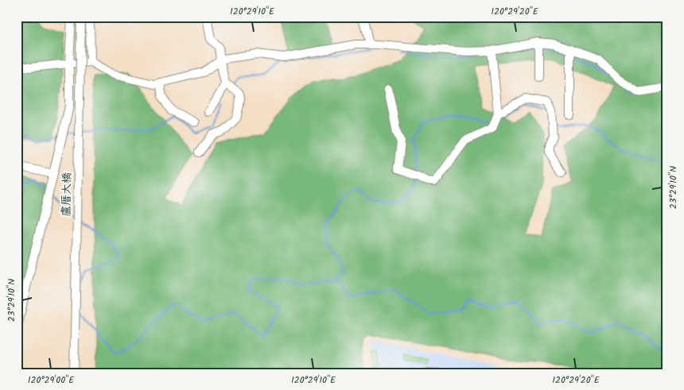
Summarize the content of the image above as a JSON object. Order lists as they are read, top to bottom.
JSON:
{
  "streets": {
    "street": ["盧厝大橋"]
  },
  "coordinates": [
    "120°29'10\"E",
    "120°29'20\"E",
    "23°29'10\"N",
    "120°29'00\"E"
  ]
}
